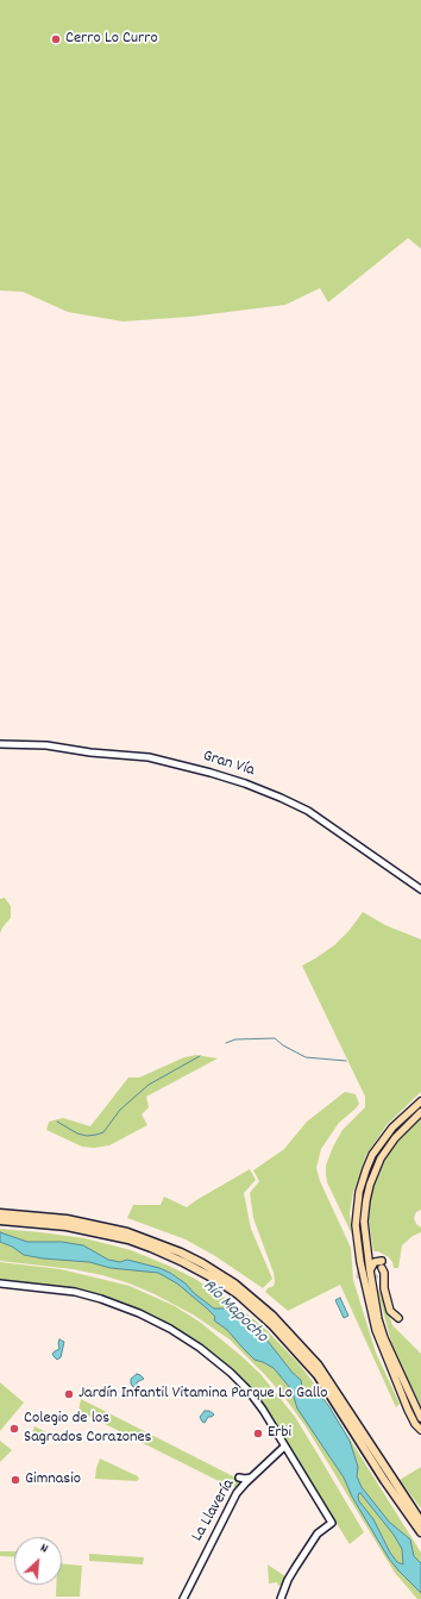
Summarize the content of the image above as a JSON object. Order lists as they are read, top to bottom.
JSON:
{
  "streets": {
    "street": ["Gran Vía", "La Llavería"]
  },
  "water": ["Río Mapocho"],
  "places": [
    "Cerro Lo Curro",
    "Jardín Infantil Vitamina Parque Lo Gallo",
    "Colegio de los Sagrados Corazones",
    "Erbi",
    "Gimnasio"
  ],
  "north": "top right"
}
